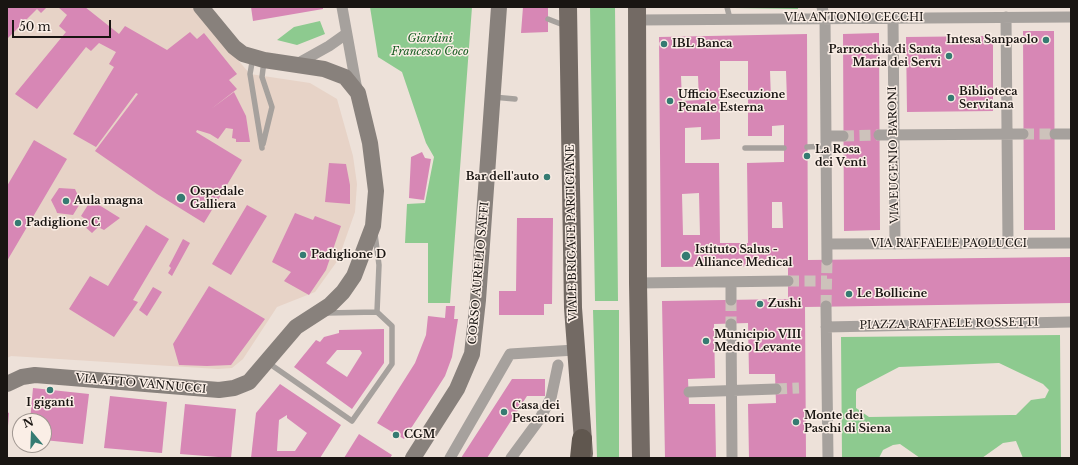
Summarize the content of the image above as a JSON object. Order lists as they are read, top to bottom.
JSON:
{
  "streets": {
    "main road": ["VIALE BRIGATE PARTIGIANE"],
    "street": [
      "VIA ANTONIO CECCHI",
      "VIA EUGENIO BARONI",
      "VIA RAFFAELE PAOLUCCI",
      "CORSO AURELIO SAFFI",
      "PIAZZA RAFFAELE ROSSETTI",
      "VIA ATTO VANNUCCI"
    ]
  },
  "crossings": [
    ["VIA ANTONIO CECCHI", "VIA EUGENIO BARONI"],
    ["VIA EUGENIO BARONI", "VIA RAFFAELE PAOLUCCI"]
  ],
  "parks": ["Giardini Francesco Coco"],
  "places": [
    "Intesa Sanpaolo",
    "IBL Banca",
    "Parrocchia di Santa Maria dei Servi",
    "Biblioteca Servitana",
    "Ufficio Esecuzione Penale Esterna",
    "La Rosa dei Venti",
    "Bar dell'auto",
    "Ospedale Galliera",
    "Aula magna",
    "Padiglione C",
    "Padiglione D",
    "Istituto Salus - Alliance Medical",
    "Le Bollicine",
    "Zushi",
    "Municipio VIII Medio Levante",
    "I giganti",
    "Casa dei Pescatori",
    "Monte dei Paschi di Siena",
    "CGM"
  ],
  "scale_bar": "50 m",
  "north": "top"
}
